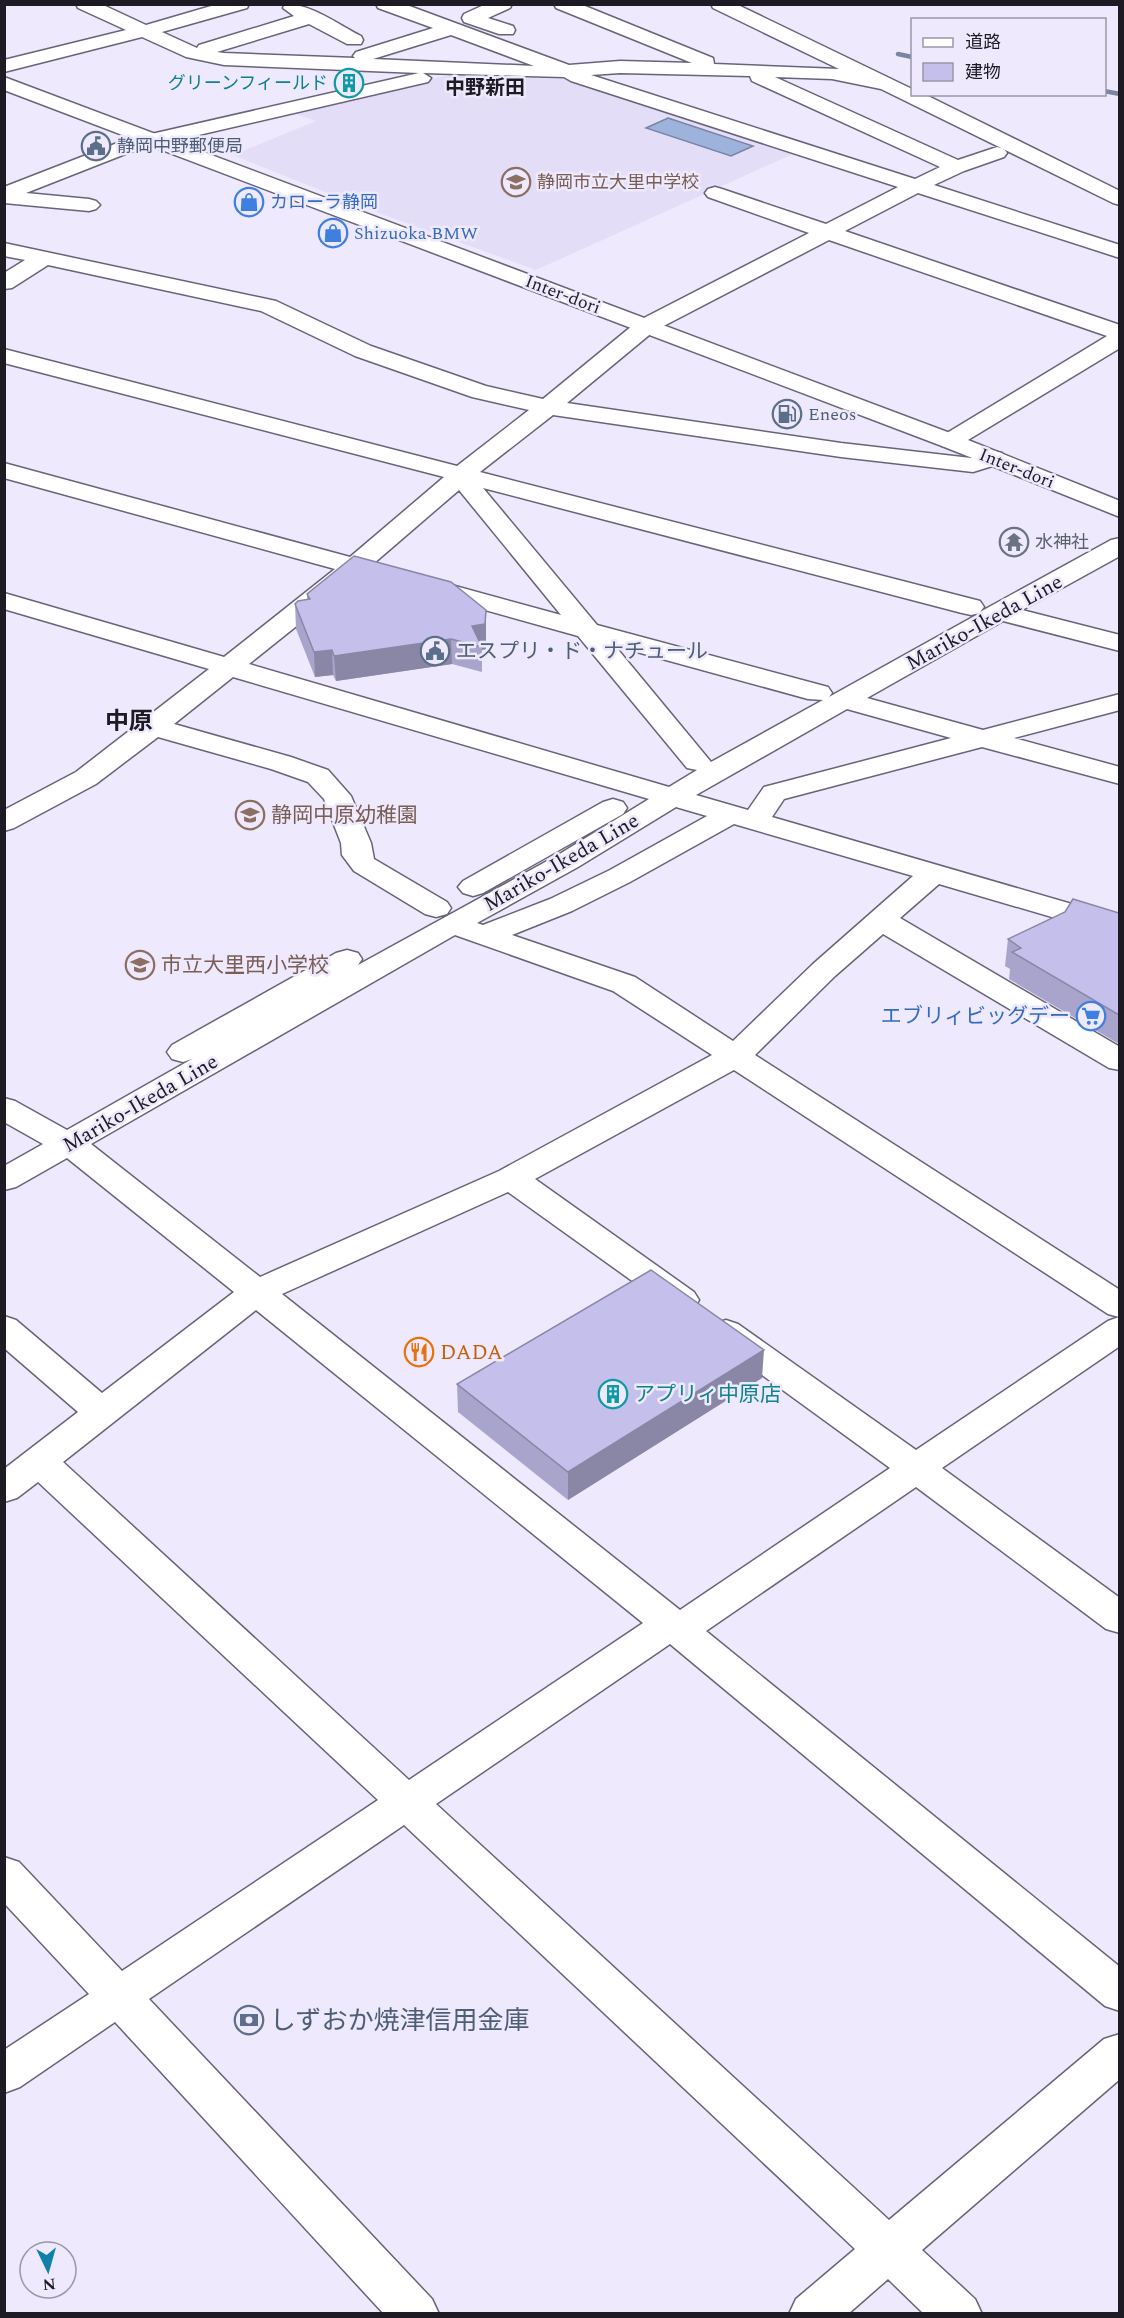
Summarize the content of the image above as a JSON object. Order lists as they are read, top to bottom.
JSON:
{
  "streets": {
    "street": ["Inter-dori", "Mariko-Ikeda Line"]
  },
  "districts": ["中野新田", "中原"],
  "places": {
    "building": ["グリーンフィールド", "アプリィ中原店"],
    "public building": ["静岡中野郵便局", "エスプリ・ド・ナチュール"],
    "school or university": ["静岡市立大里中学校", "静岡中原幼稚園", "市立大里西小学校"],
    "shop": ["カローラ静岡", "Shizuoka BMW"],
    "fuel station": ["Eneos"],
    "temple": ["水神社"],
    "supermarket": ["エブリィビッグデー"],
    "restaurant": ["DADA"],
    "bank": ["しずおか焼津信用金庫"]
  },
  "legend": ["道路", "建物"],
  "north": "bottom"
}
